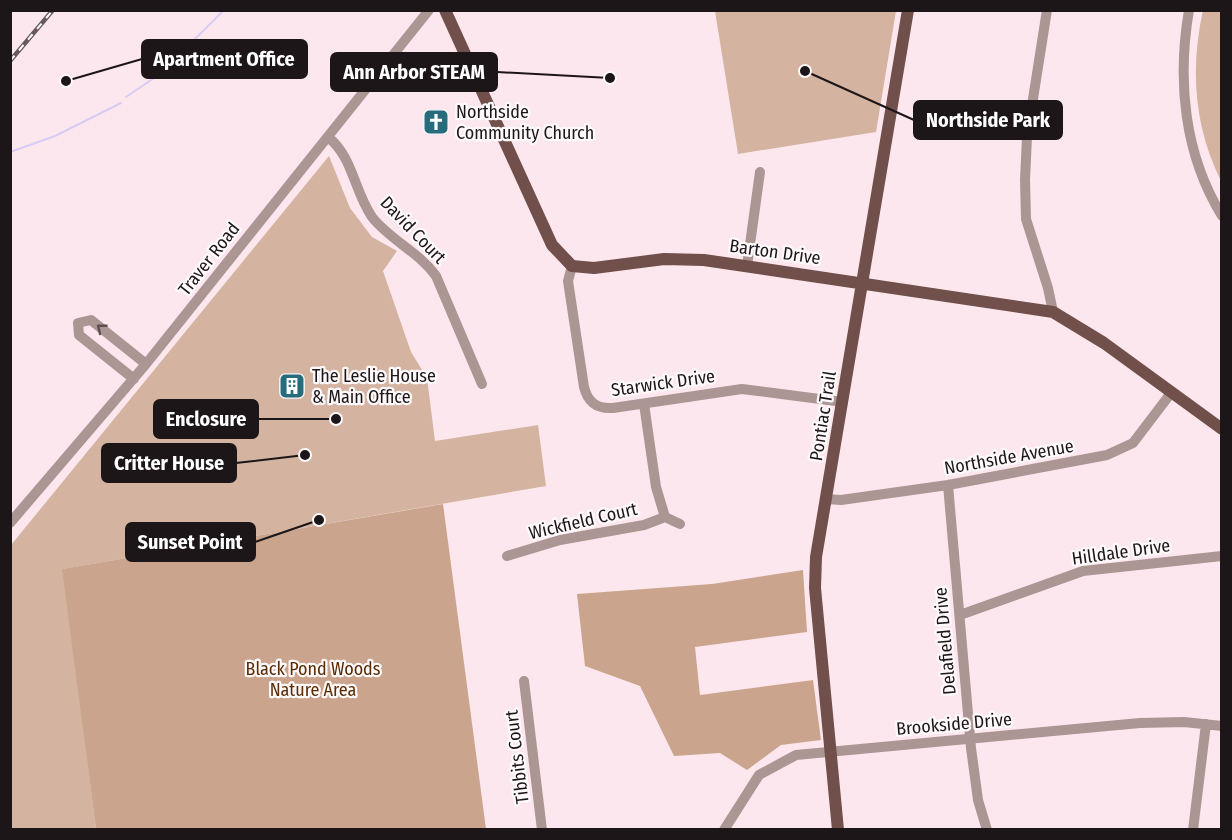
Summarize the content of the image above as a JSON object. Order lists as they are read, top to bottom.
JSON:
{
  "streets": {
    "main road": ["Barton Drive", "Pontiac Trail"],
    "street": [
      "David Court",
      "Traver Road",
      "Starwick Drive",
      "Northside Avenue",
      "Wickfield Court",
      "Hilldale Drive",
      "Delafield Drive",
      "Brookside Drive",
      "Tibbits Court"
    ]
  },
  "crossings": [
    ["David Court", "Traver Road"],
    ["Barton Drive", "Starwick Drive"],
    ["Barton Drive", "Pontiac Trail"],
    ["Barton Drive", "Northside Avenue"],
    ["Starwick Drive", "Pontiac Trail"],
    ["Starwick Drive", "Wickfield Court"],
    ["Pontiac Trail", "Northside Avenue"],
    ["Pontiac Trail", "Brookside Drive"],
    ["Northside Avenue", "Delafield Drive"],
    ["Hilldale Drive", "Delafield Drive"],
    ["Delafield Drive", "Brookside Drive"]
  ],
  "parks": ["Black Pond Woods Nature Area"],
  "places": {
    "other": [
      "Northside Park",
      "Ann Arbor STEAM",
      "Apartment Office",
      "Enclosure",
      "Critter House",
      "Sunset Point"
    ],
    "church": ["Northside Community Church"],
    "building": ["The Leslie House & Main Office"]
  }
}
